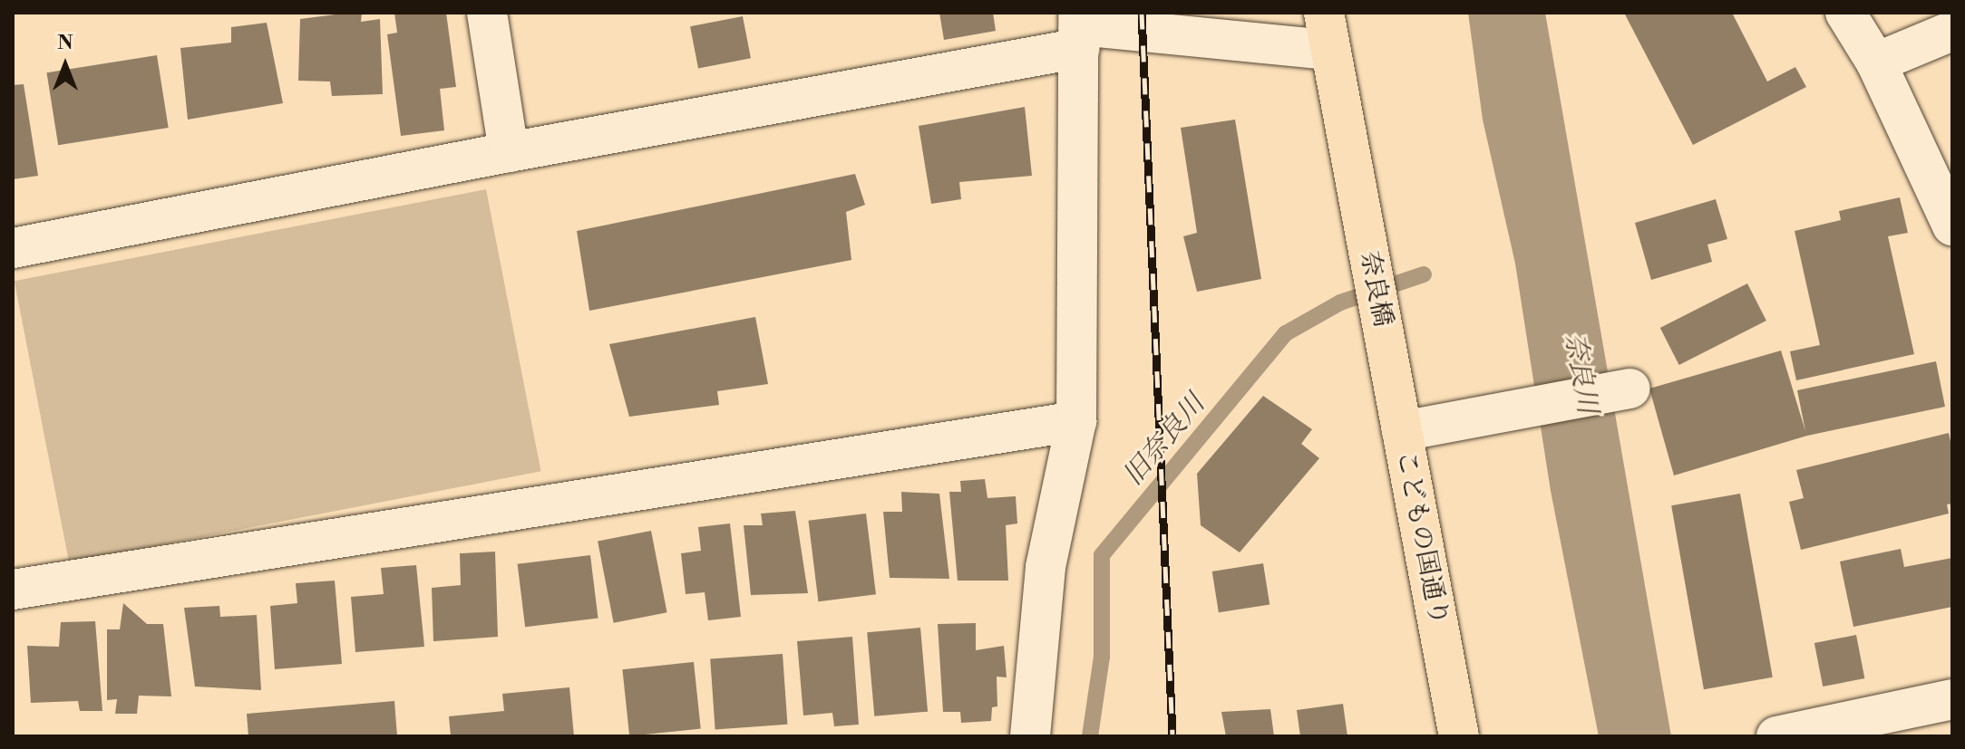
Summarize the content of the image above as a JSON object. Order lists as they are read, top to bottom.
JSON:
{
  "streets": {
    "main road": ["奈良橋", "こどもの国通り"]
  },
  "crossings": [
    ["奈良橋", "こどもの国通り"]
  ],
  "water": ["奈良川", "旧奈良川"],
  "north": "top"
}
